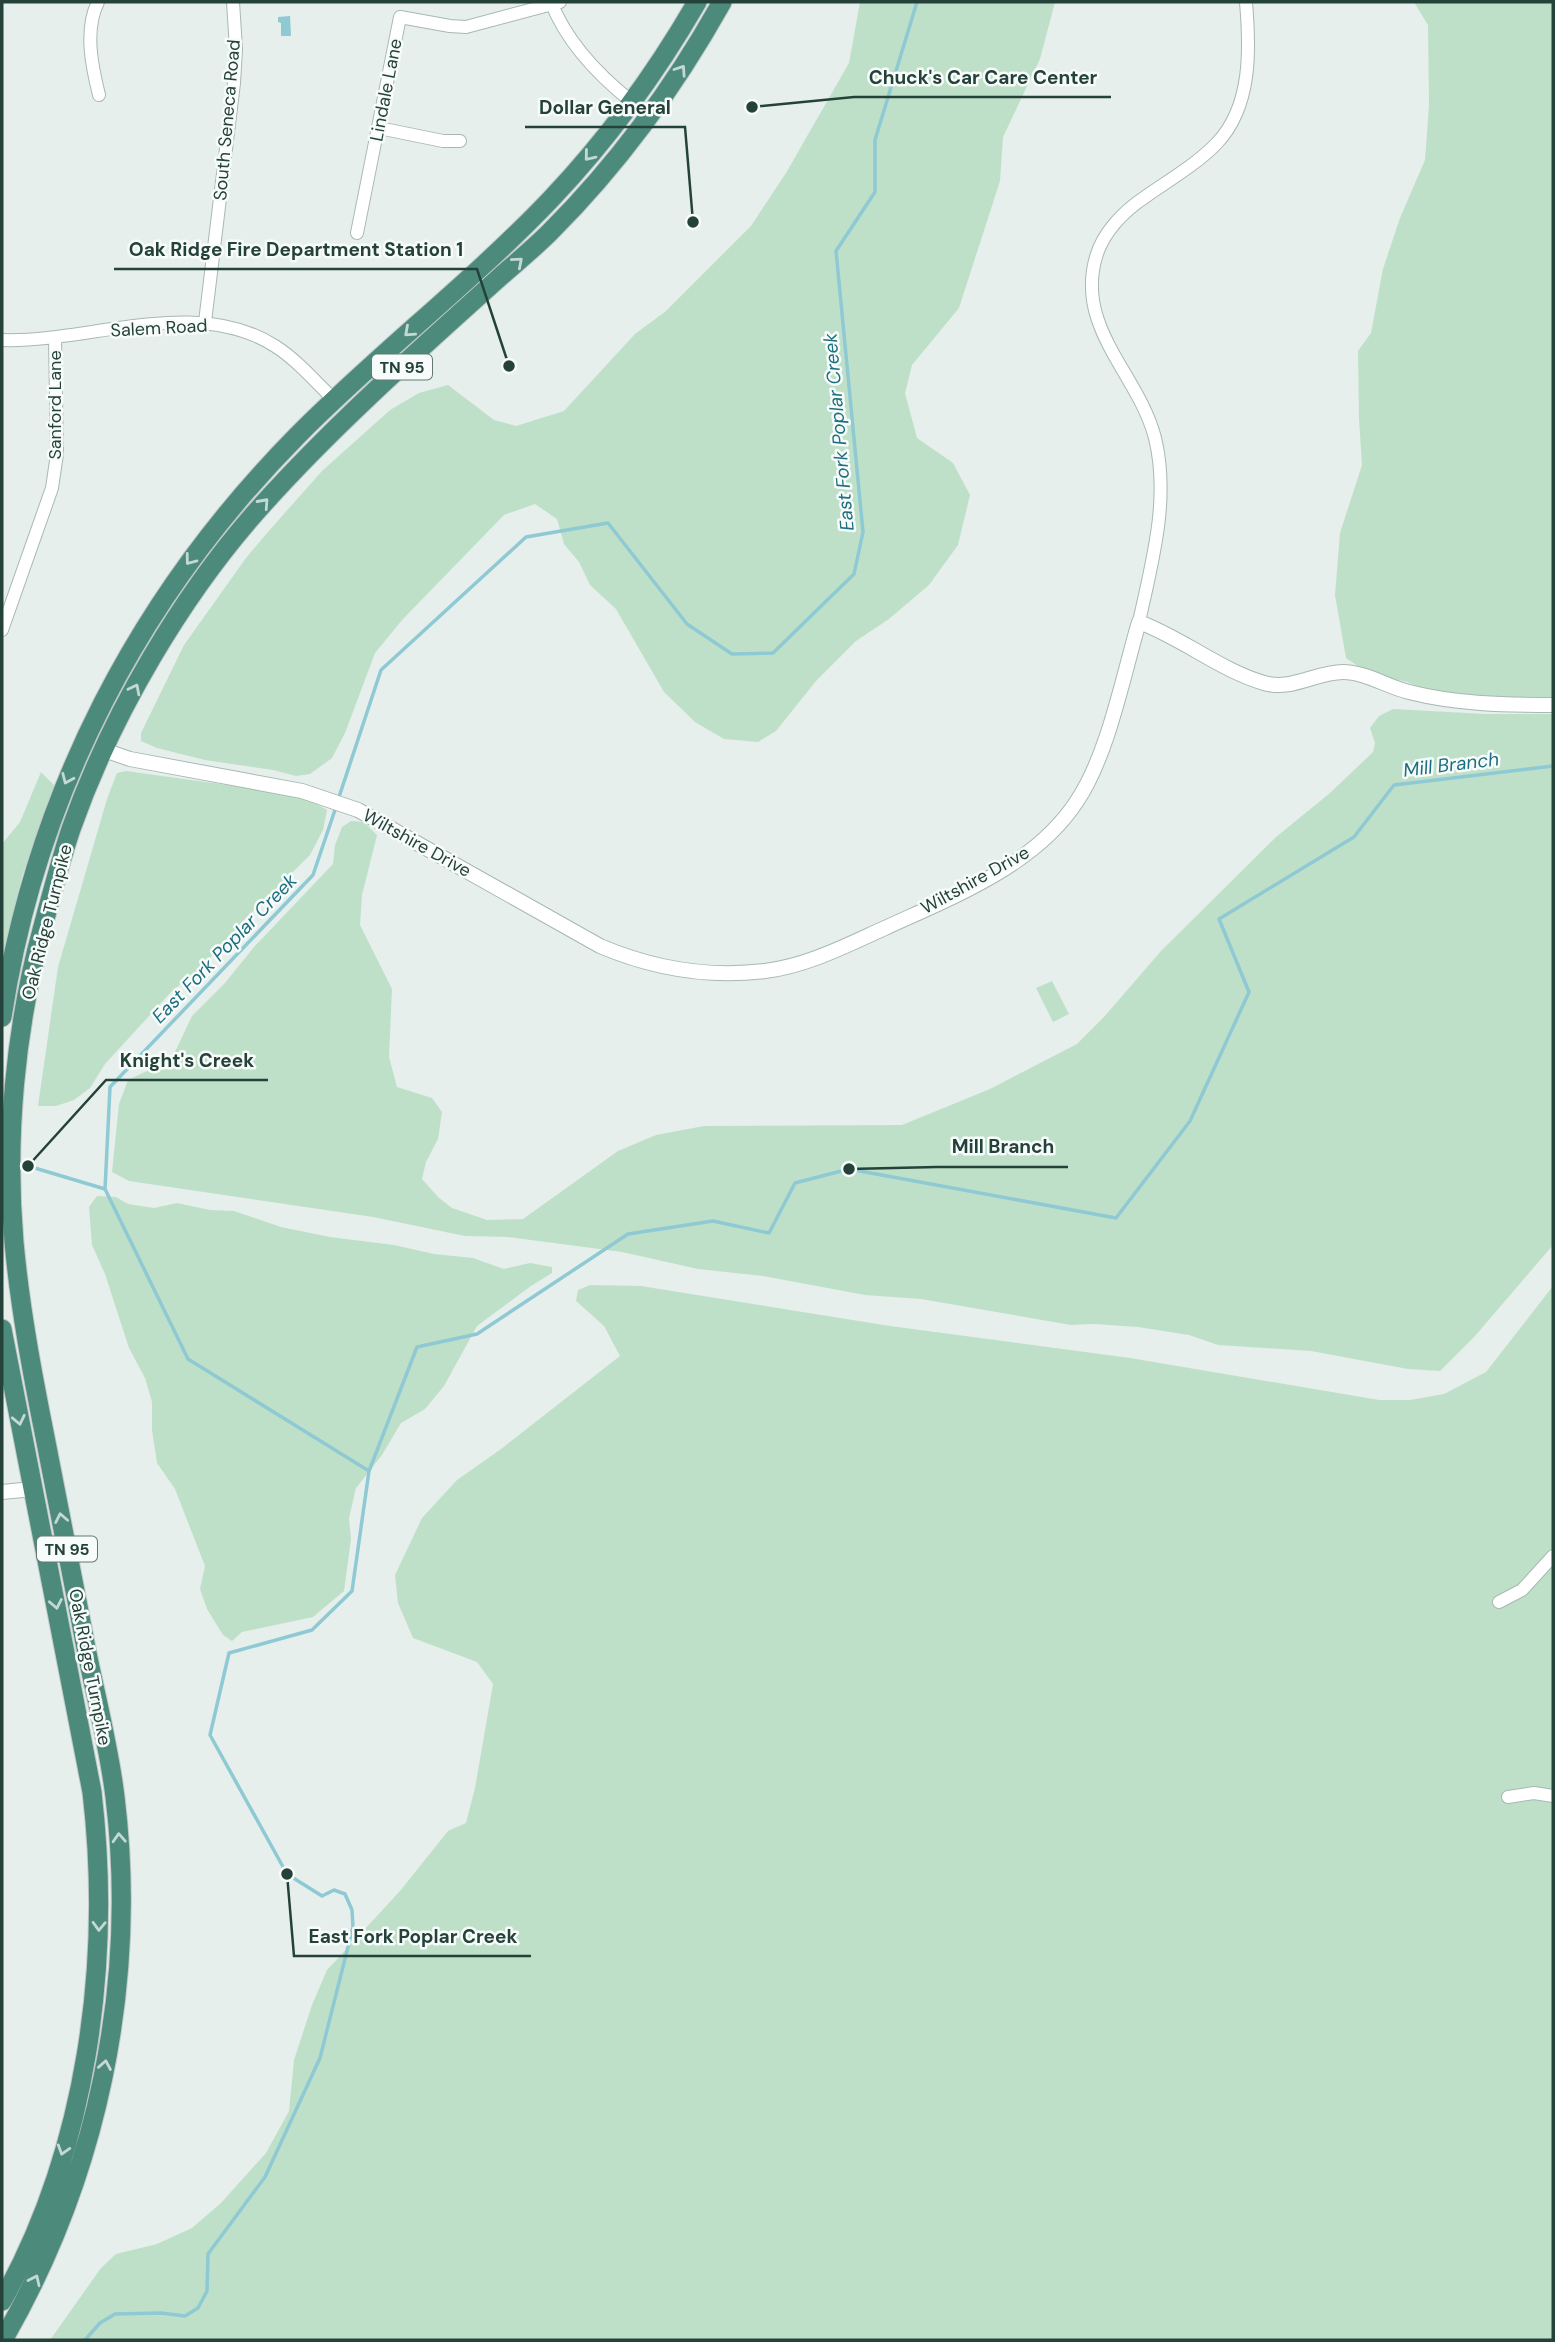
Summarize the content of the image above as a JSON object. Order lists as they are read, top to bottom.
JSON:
{
  "streets": {
    "highway": ["TN 95", "Oak Ridge Turnpike"],
    "street": [
      "Lindale Lane",
      "South Seneca Road",
      "Salem Road",
      "Sanford Lane",
      "Wiltshire Drive"
    ]
  },
  "crossings": [
    ["South Seneca Road", "Salem Road"],
    ["Salem Road", "Sanford Lane"],
    ["Salem Road", "Oak Ridge Turnpike"],
    ["Wiltshire Drive", "Oak Ridge Turnpike"]
  ],
  "water": ["East Fork Poplar Creek", "Mill Branch"],
  "places": [
    "Chuck's Car Care Center",
    "Dollar General",
    "Oak Ridge Fire Department Station 1",
    "Knight's Creek",
    "Mill Branch",
    "East Fork Poplar Creek"
  ]
}
